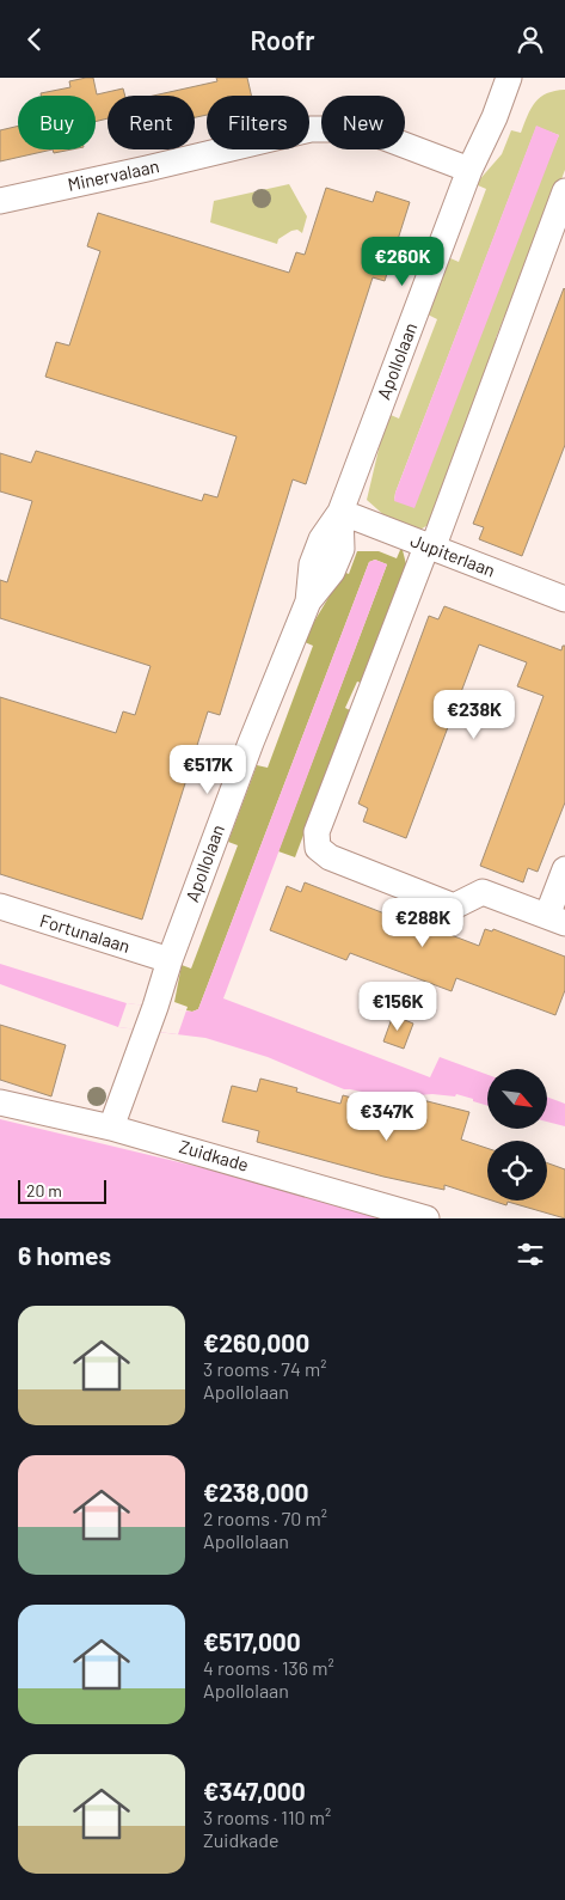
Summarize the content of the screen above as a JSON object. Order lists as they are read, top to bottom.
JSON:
{
  "streets": {
    "street": [
      "Minervalaan",
      "Apollolaan",
      "Jupiterlaan",
      "Fortunalaan",
      "Zuidkade"
    ]
  },
  "crossings": [
    ["Minervalaan", "Apollolaan"],
    ["Apollolaan", "Jupiterlaan"],
    ["Apollolaan", "Fortunalaan"],
    ["Apollolaan", "Zuidkade"]
  ],
  "scale_bar": "20 m",
  "north": "bottom right",
  "page": {
    "header": "Roofr",
    "chip": [
      "Buy",
      "Rent",
      "Filters",
      "New"
    ],
    "price": [
      "€260K",
      "€238K",
      "€517K",
      "€288K",
      "€156K",
      "€347K"
    ],
    "scale": "20 m",
    "heading": "6 homes",
    "list": [
      {
        "name": "€260,000",
        "note": "3 rooms · 74 m² · Apollolaan"
      },
      {
        "name": "€238,000",
        "note": "2 rooms · 70 m² · Apollolaan"
      },
      {
        "name": "€517,000",
        "note": "4 rooms · 136 m² · Apollolaan"
      },
      {
        "name": "€347,000",
        "note": "3 rooms · 110 m² · Zuidkade"
      }
    ]
  }
}
